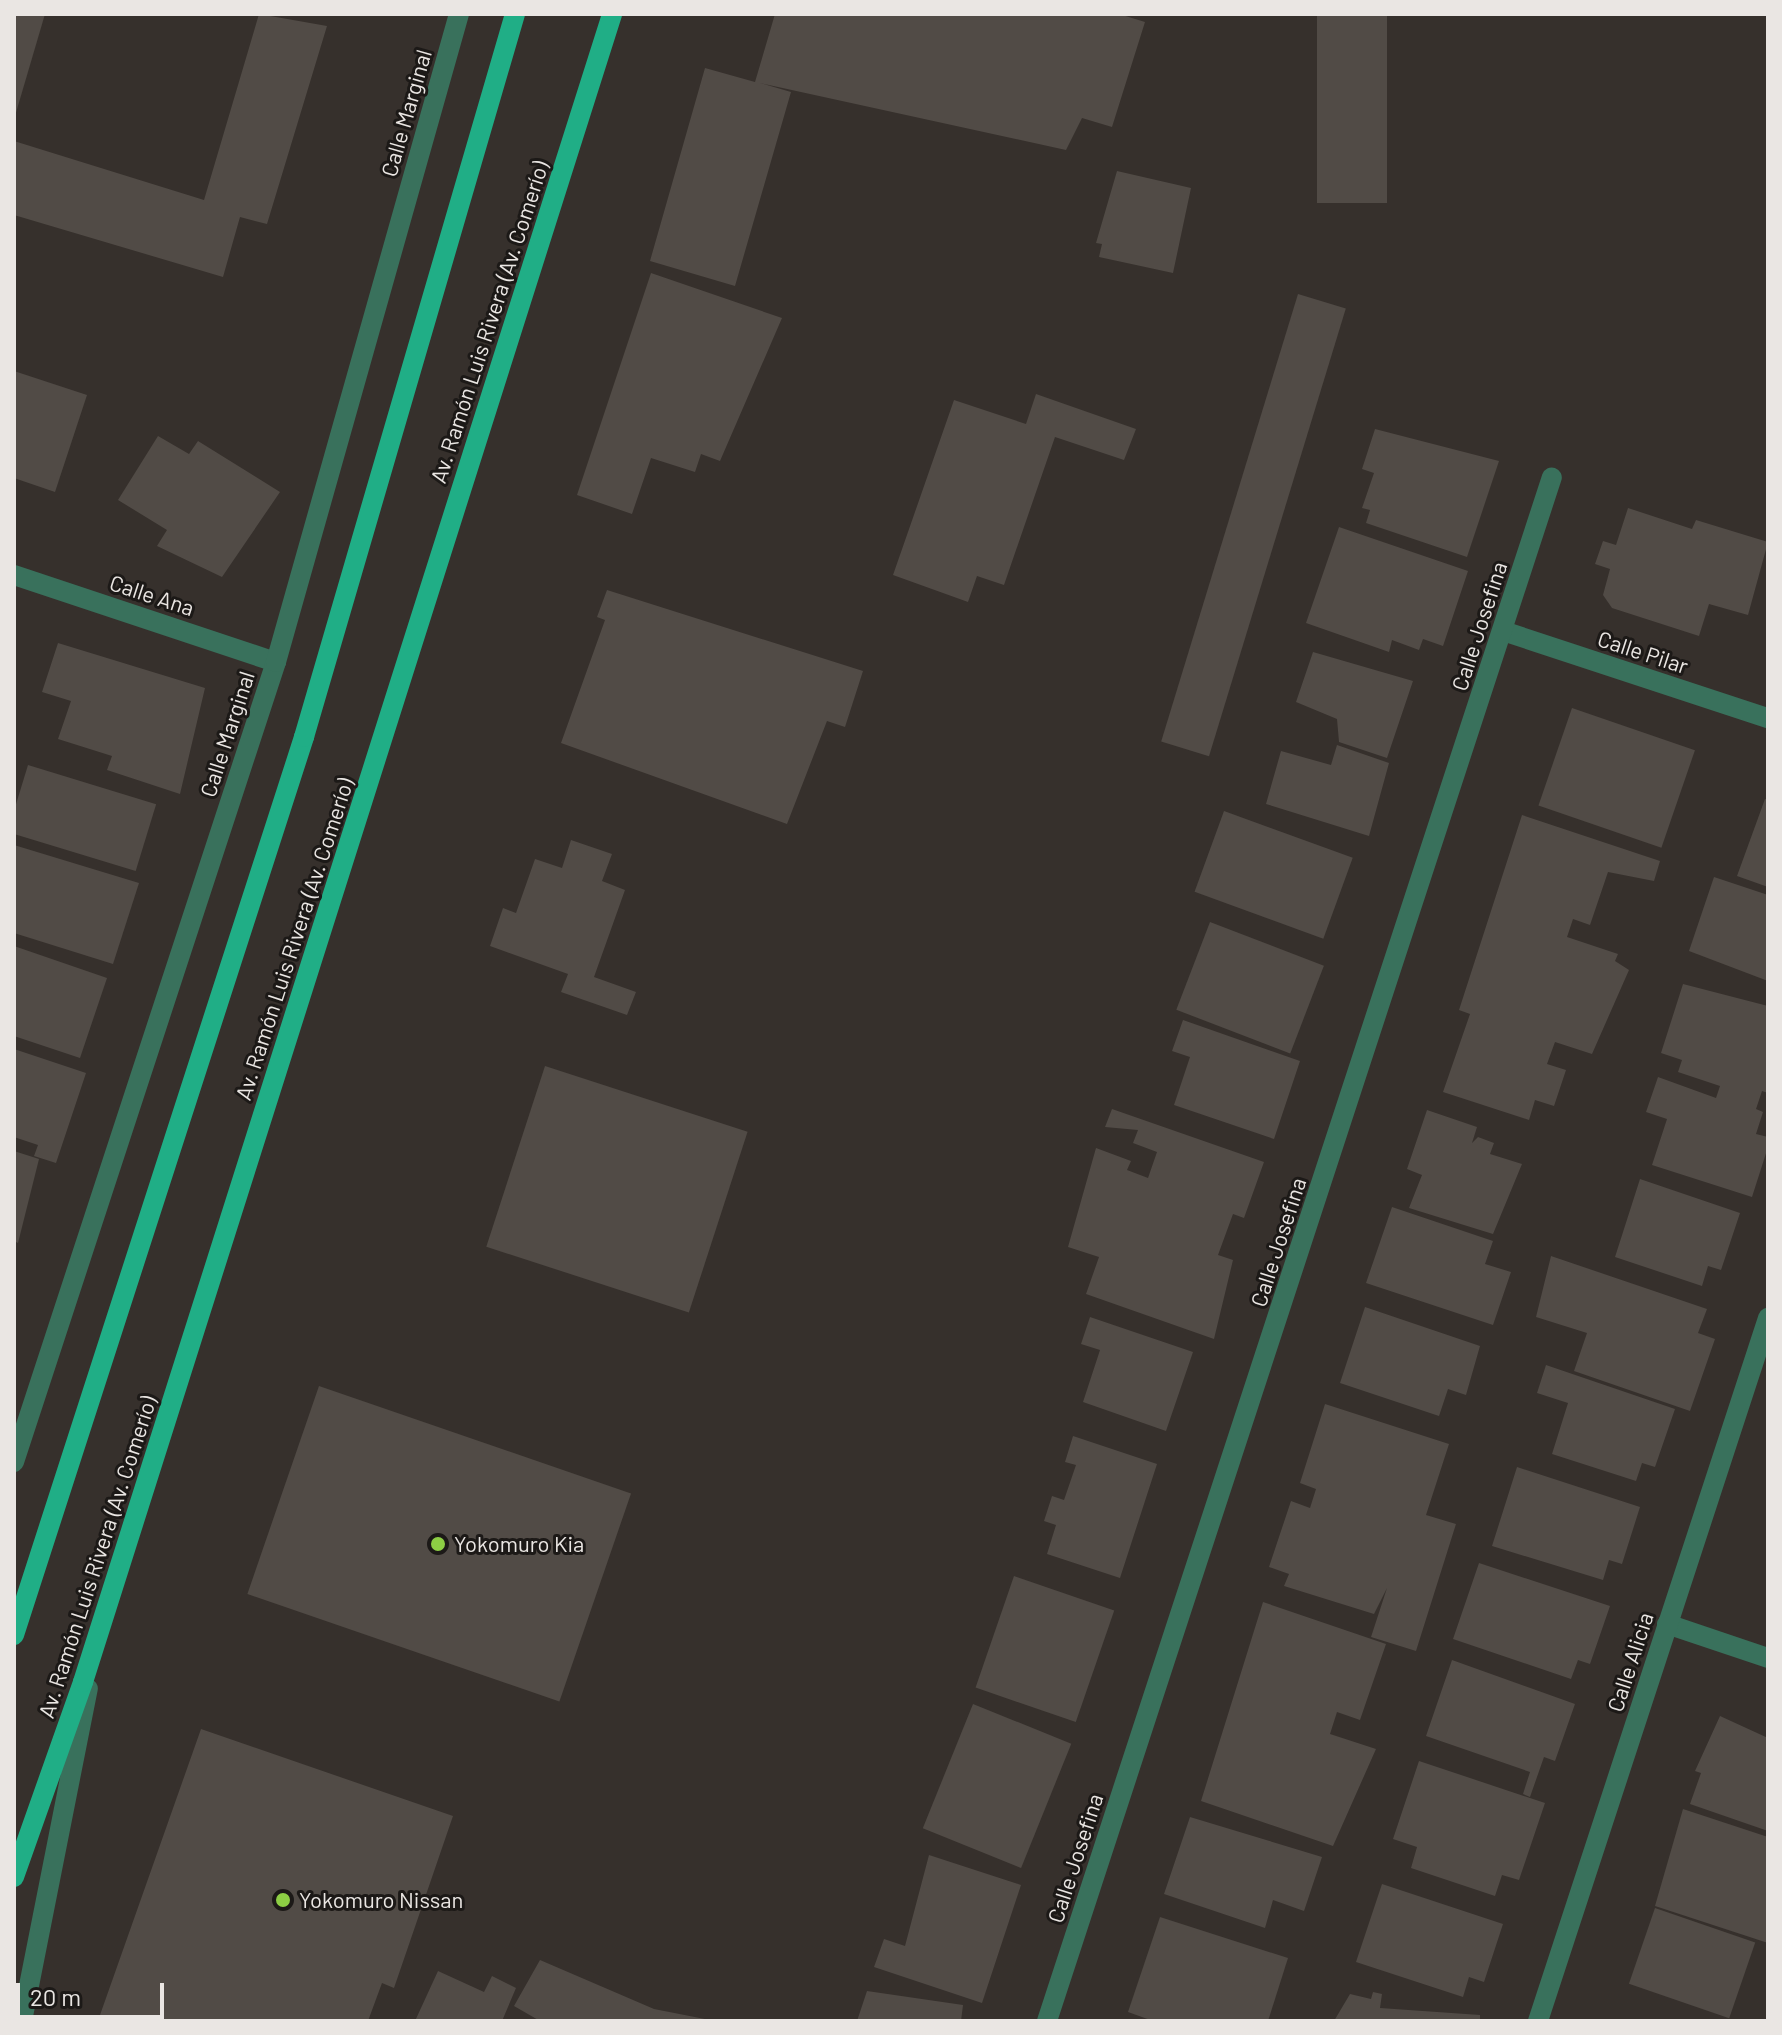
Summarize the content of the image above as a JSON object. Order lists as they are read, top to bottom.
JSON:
{
  "streets": {
    "main road": ["Av. Ramón Luis Rivera (Av. Comerío)"],
    "street": [
      "Calle Marginal",
      "Calle Ana",
      "Calle Josefina",
      "Calle Pilar",
      "Calle Alicia"
    ]
  },
  "crossings": [
    ["Calle Marginal", "Calle Ana"],
    ["Calle Josefina", "Calle Pilar"]
  ],
  "places": ["Yokomuro Kia", "Yokomuro Nissan"],
  "scale_bar": "20 m"
}
